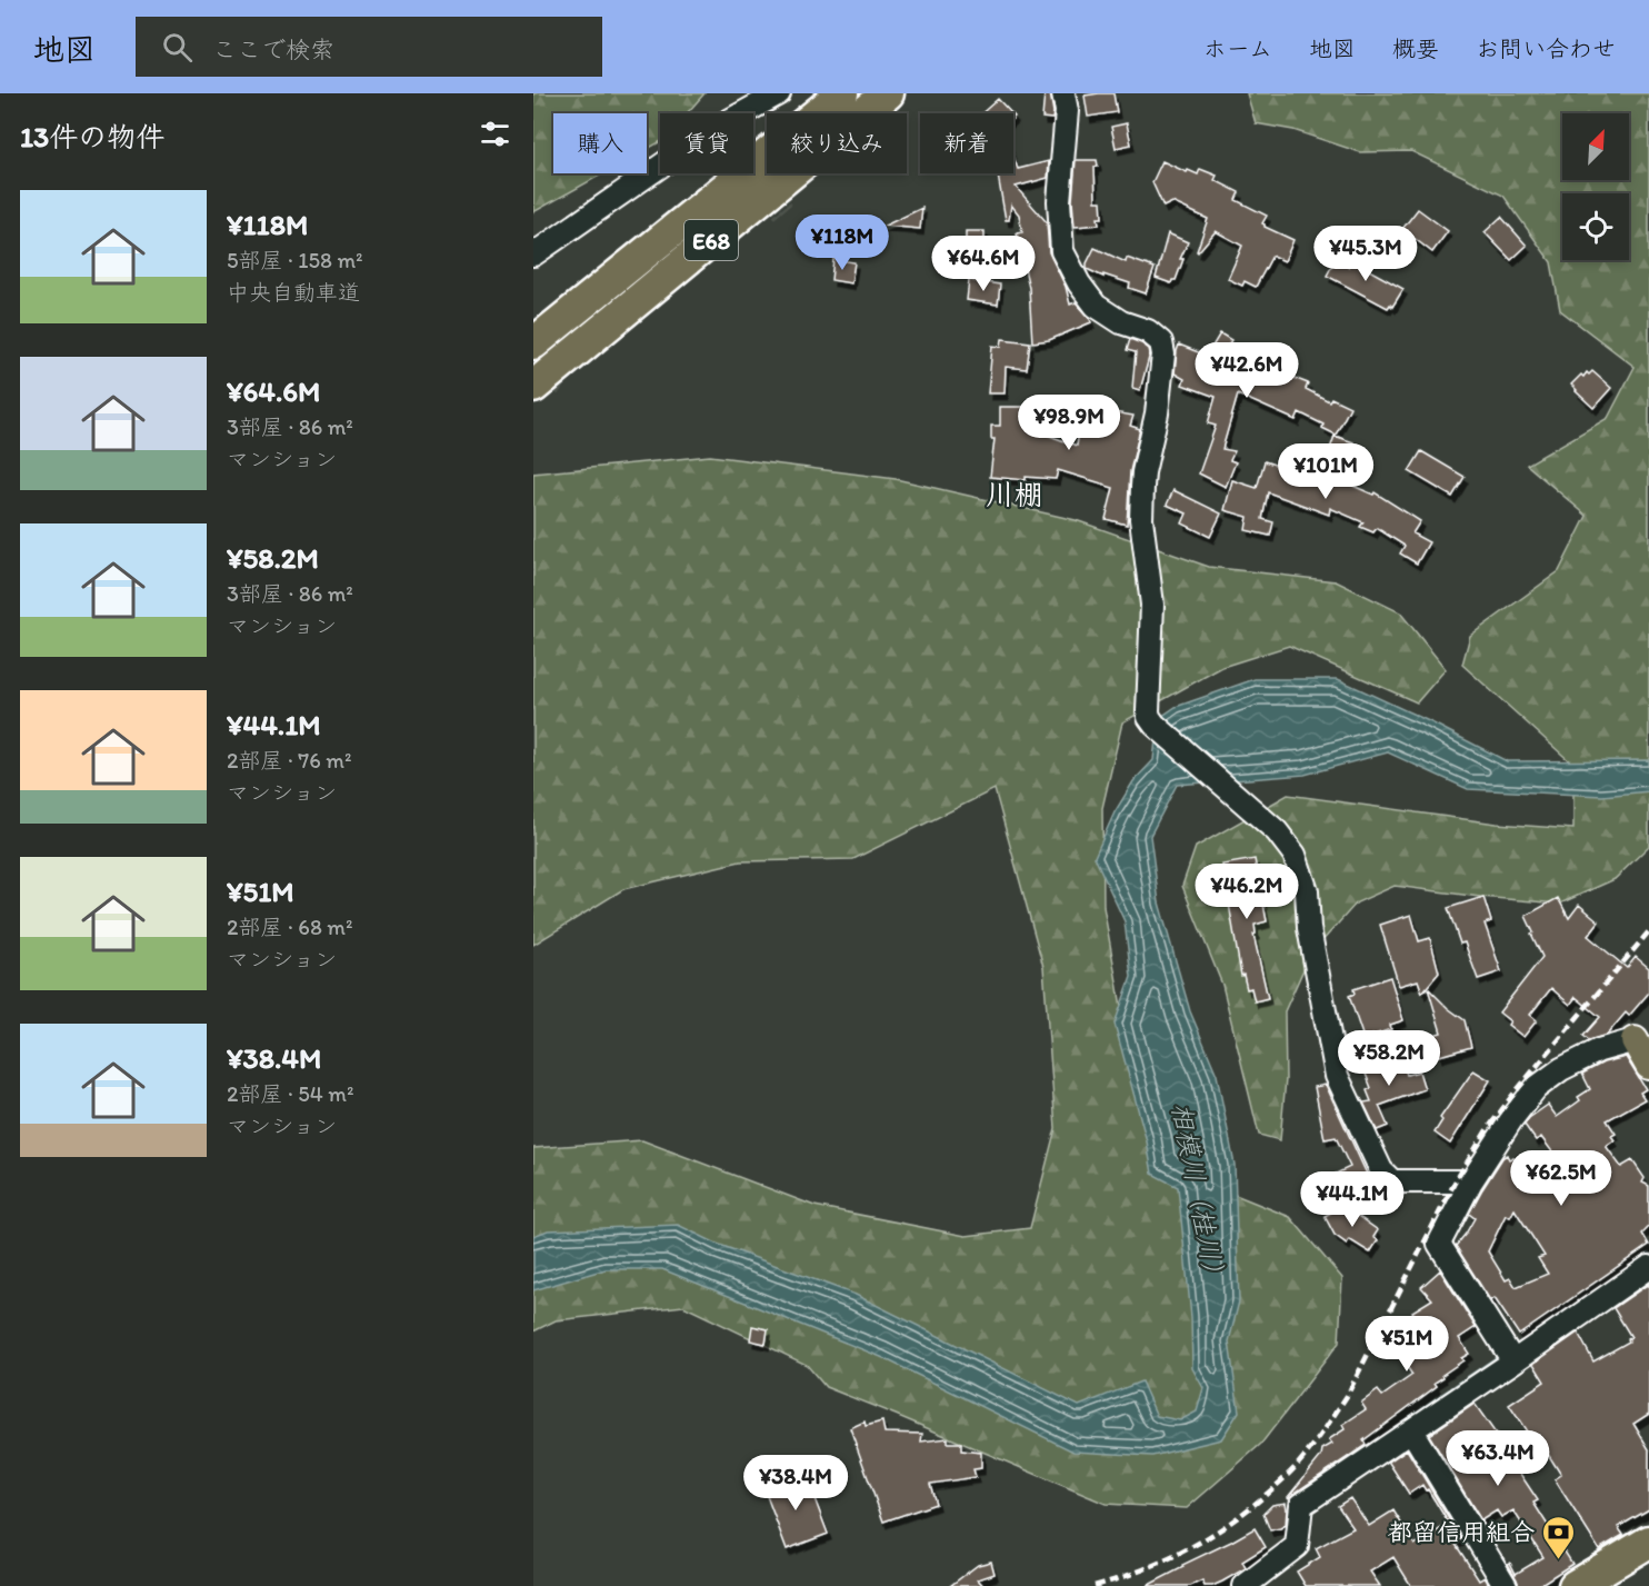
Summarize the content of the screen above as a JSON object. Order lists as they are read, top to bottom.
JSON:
{
  "streets": {
    "highway": ["E68"]
  },
  "districts": ["川棚"],
  "water": ["相模川（桂川）"],
  "places": {
    "bank": ["都留信用組合"]
  },
  "north": "top right",
  "page": {
    "header": "地図",
    "search": "ここで検索",
    "nav": [
      "ホーム",
      "地図",
      "概要",
      "お問い合わせ"
    ],
    "heading": "13件の物件",
    "chip": [
      "購入",
      "賃貸",
      "絞り込み",
      "新着"
    ],
    "list": [
      {
        "name": "¥118M",
        "note": "5部屋 · 158 m² · 中央自動車道"
      },
      {
        "name": "¥64.6M",
        "note": "3部屋 · 86 m² · マンション"
      },
      {
        "name": "¥58.2M",
        "note": "3部屋 · 86 m² · マンション"
      },
      {
        "name": "¥44.1M",
        "note": "2部屋 · 76 m² · マンション"
      },
      {
        "name": "¥51M",
        "note": "2部屋 · 68 m² · マンション"
      },
      {
        "name": "¥38.4M",
        "note": "2部屋 · 54 m² · マンション"
      }
    ],
    "price": [
      "¥118M",
      "¥45.3M",
      "¥64.6M",
      "¥42.6M",
      "¥98.9M",
      "¥101M",
      "¥46.2M",
      "¥58.2M",
      "¥62.5M",
      "¥44.1M",
      "¥51M",
      "¥63.4M",
      "¥38.4M"
    ]
  }
}
